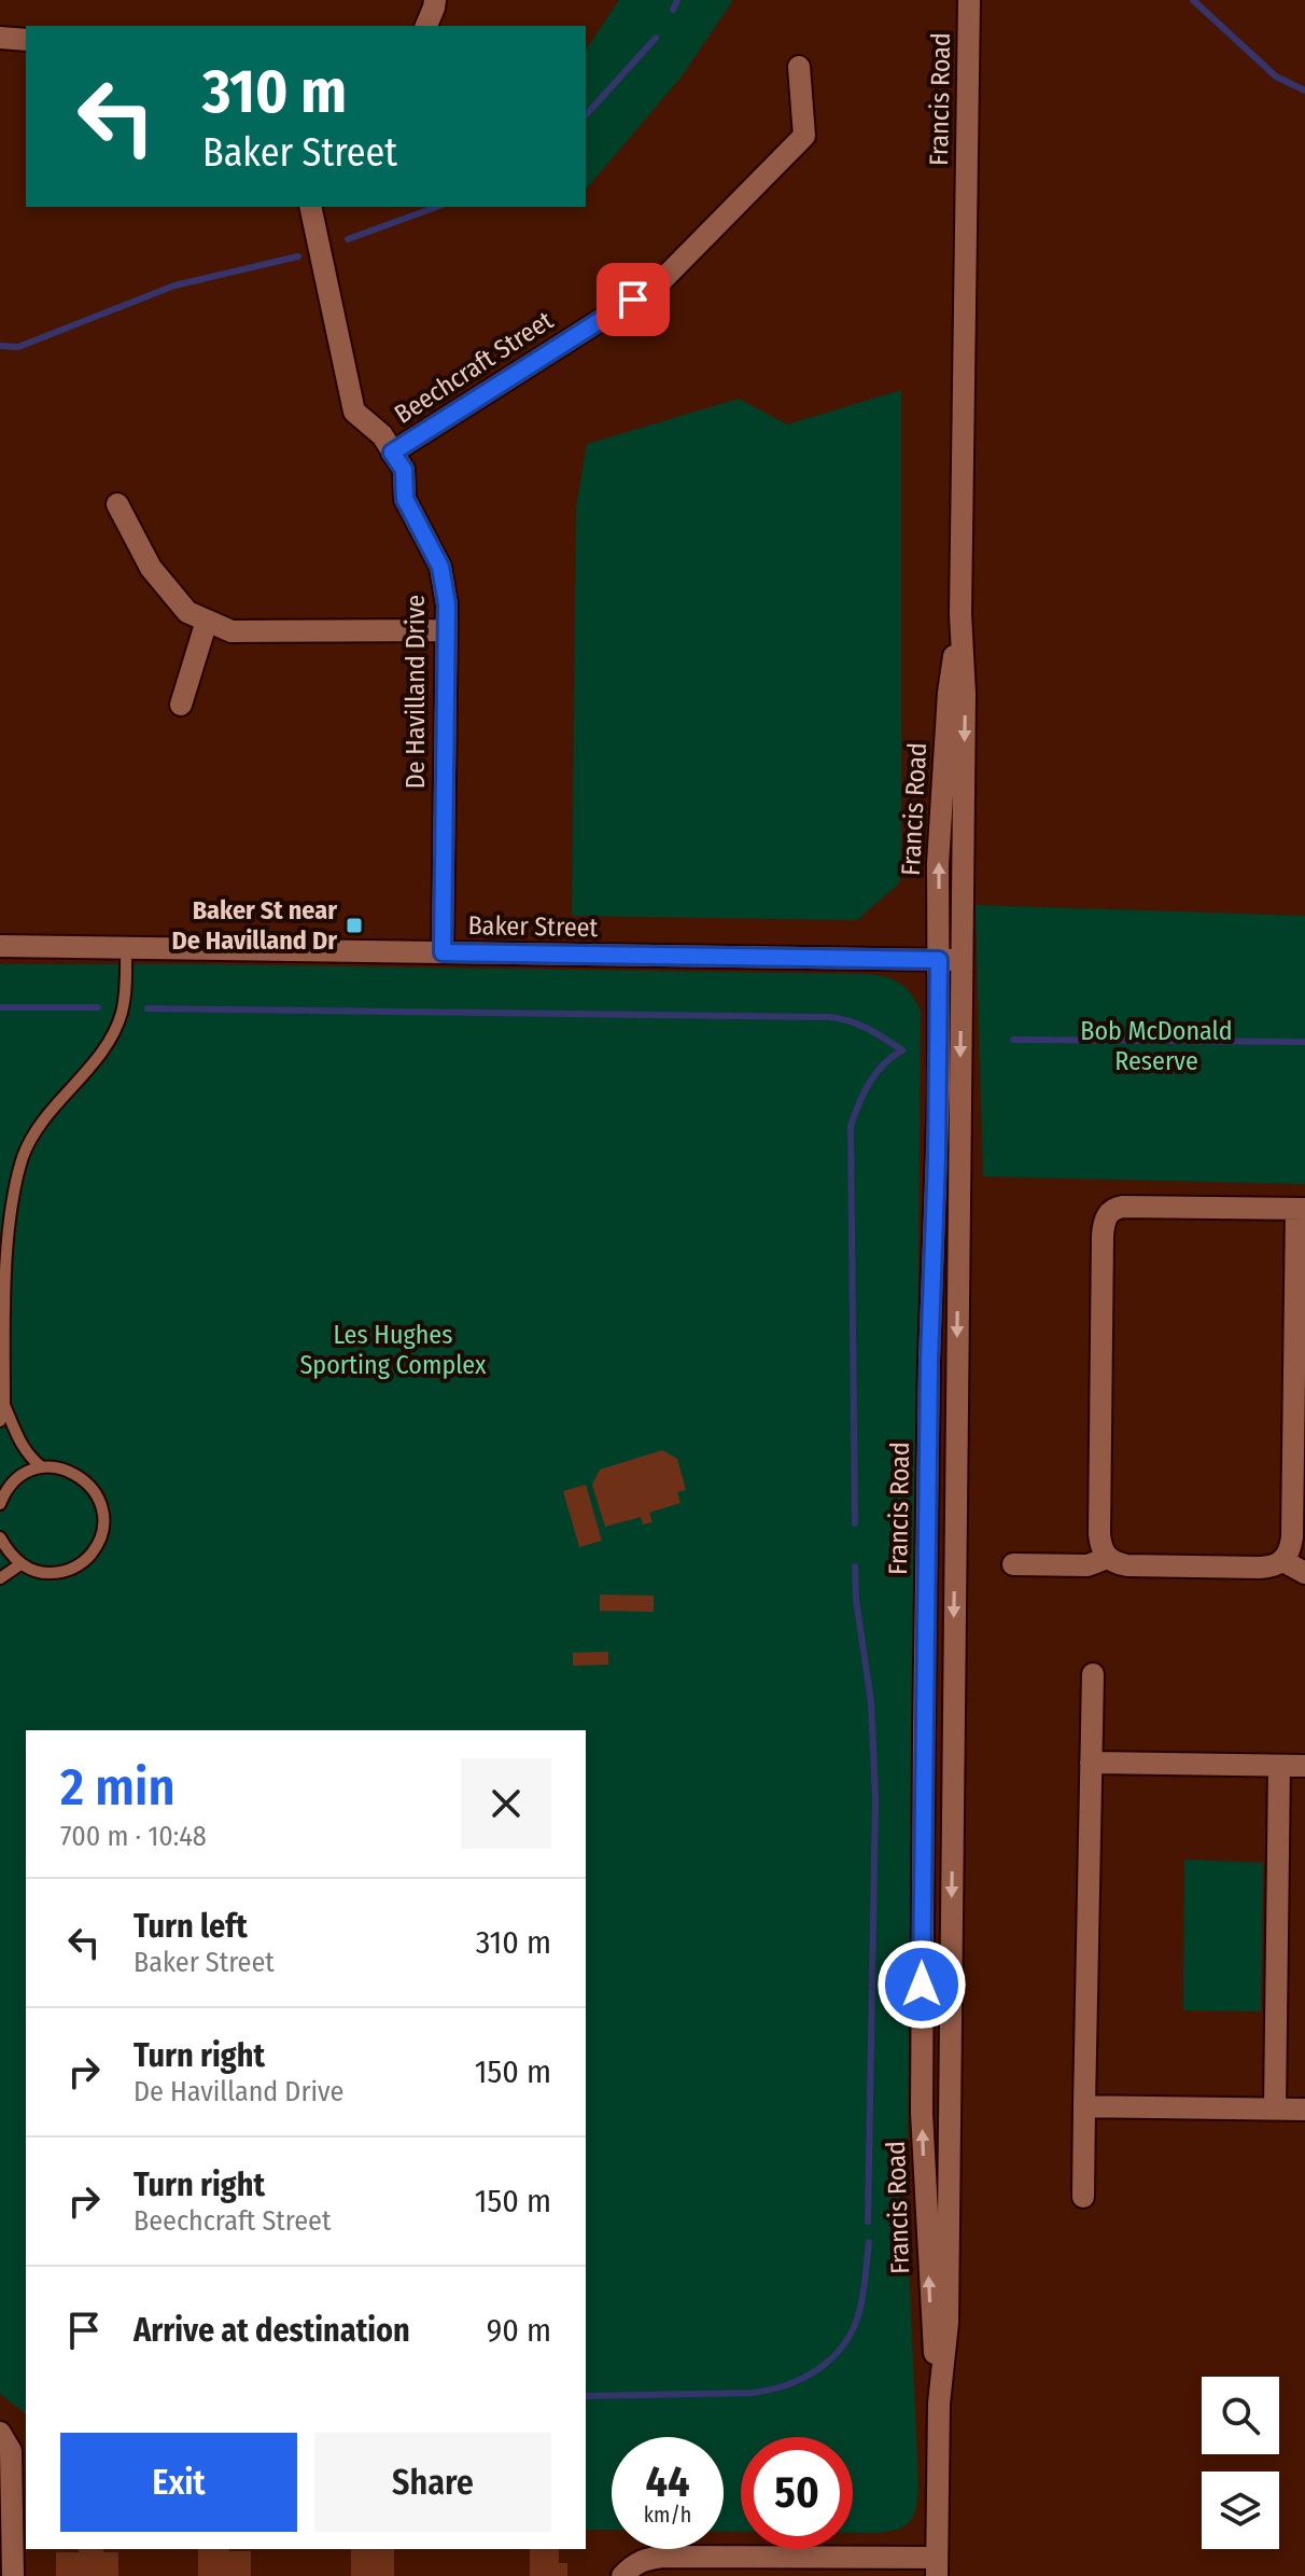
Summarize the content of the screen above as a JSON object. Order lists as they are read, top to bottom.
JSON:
{
  "streets": {
    "street": [
      "Francis Road",
      "Beechcraft Street",
      "De Havilland Drive",
      "Baker Street"
    ]
  },
  "crossings": [
    ["Francis Road", "Baker Street"],
    ["Beechcraft Street", "De Havilland Drive"],
    ["De Havilland Drive", "Baker Street"]
  ],
  "parks": ["Bob McDonald Reserve", "Les Hughes Sporting Complex"],
  "places": {
    "transit": ["Baker St near De Havilland Dr"]
  },
  "page": {
    "turn": ["310 m", "Baker Street"],
    "heading": ["2 min", "700 m · 10:48"],
    "list": [
      {
        "name": "Turn left",
        "note": "Baker Street",
        "value": "310 m"
      },
      {
        "name": "Turn right",
        "note": "De Havilland Drive",
        "value": "150 m"
      },
      {
        "name": "Turn right",
        "note": "Beechcraft Street",
        "value": "150 m"
      },
      {
        "name": "Arrive at destination",
        "value": "90 m"
      }
    ],
    "buttons": ["Exit", "Share"],
    "speed": "44 km/h",
    "limit": "50"
  }
}
